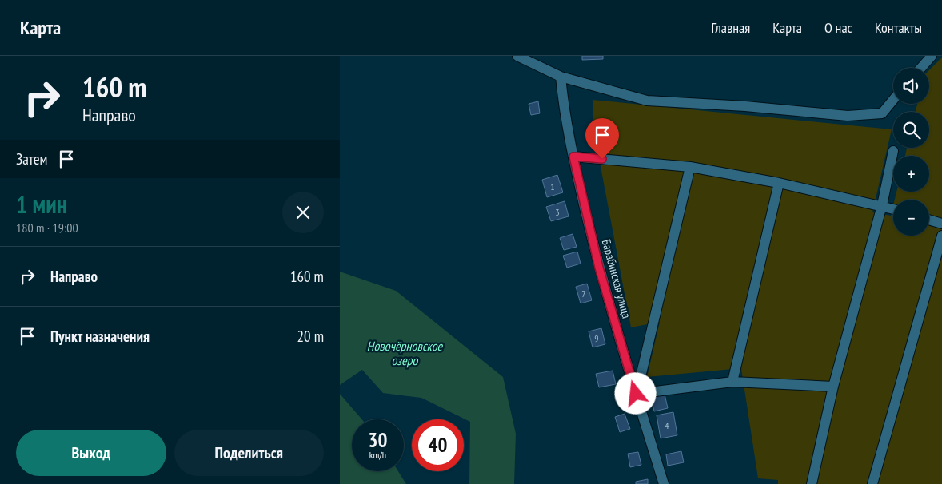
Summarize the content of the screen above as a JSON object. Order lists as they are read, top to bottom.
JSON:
{
  "streets": {
    "street": ["Барабинская улица"]
  },
  "water": ["Новочёрновское озеро"],
  "house_numbers": [
    "1",
    "3",
    "7",
    "9",
    "4"
  ],
  "page": {
    "header": "Карта",
    "nav": [
      "Главная",
      "Карта",
      "О нас",
      "Контакты"
    ],
    "turn": ["160 m", "Направо"],
    "map_buttons": ["+", "−"],
    "then": "Затем",
    "heading": ["1 мин", "180 m · 19:00"],
    "list": [
      {
        "name": "Направо",
        "value": "160 m"
      },
      {
        "name": "Пункт назначения",
        "value": "20 m"
      }
    ],
    "speed": "30 km/h",
    "limit": "40",
    "buttons": ["Выход", "Поделиться"]
  }
}
